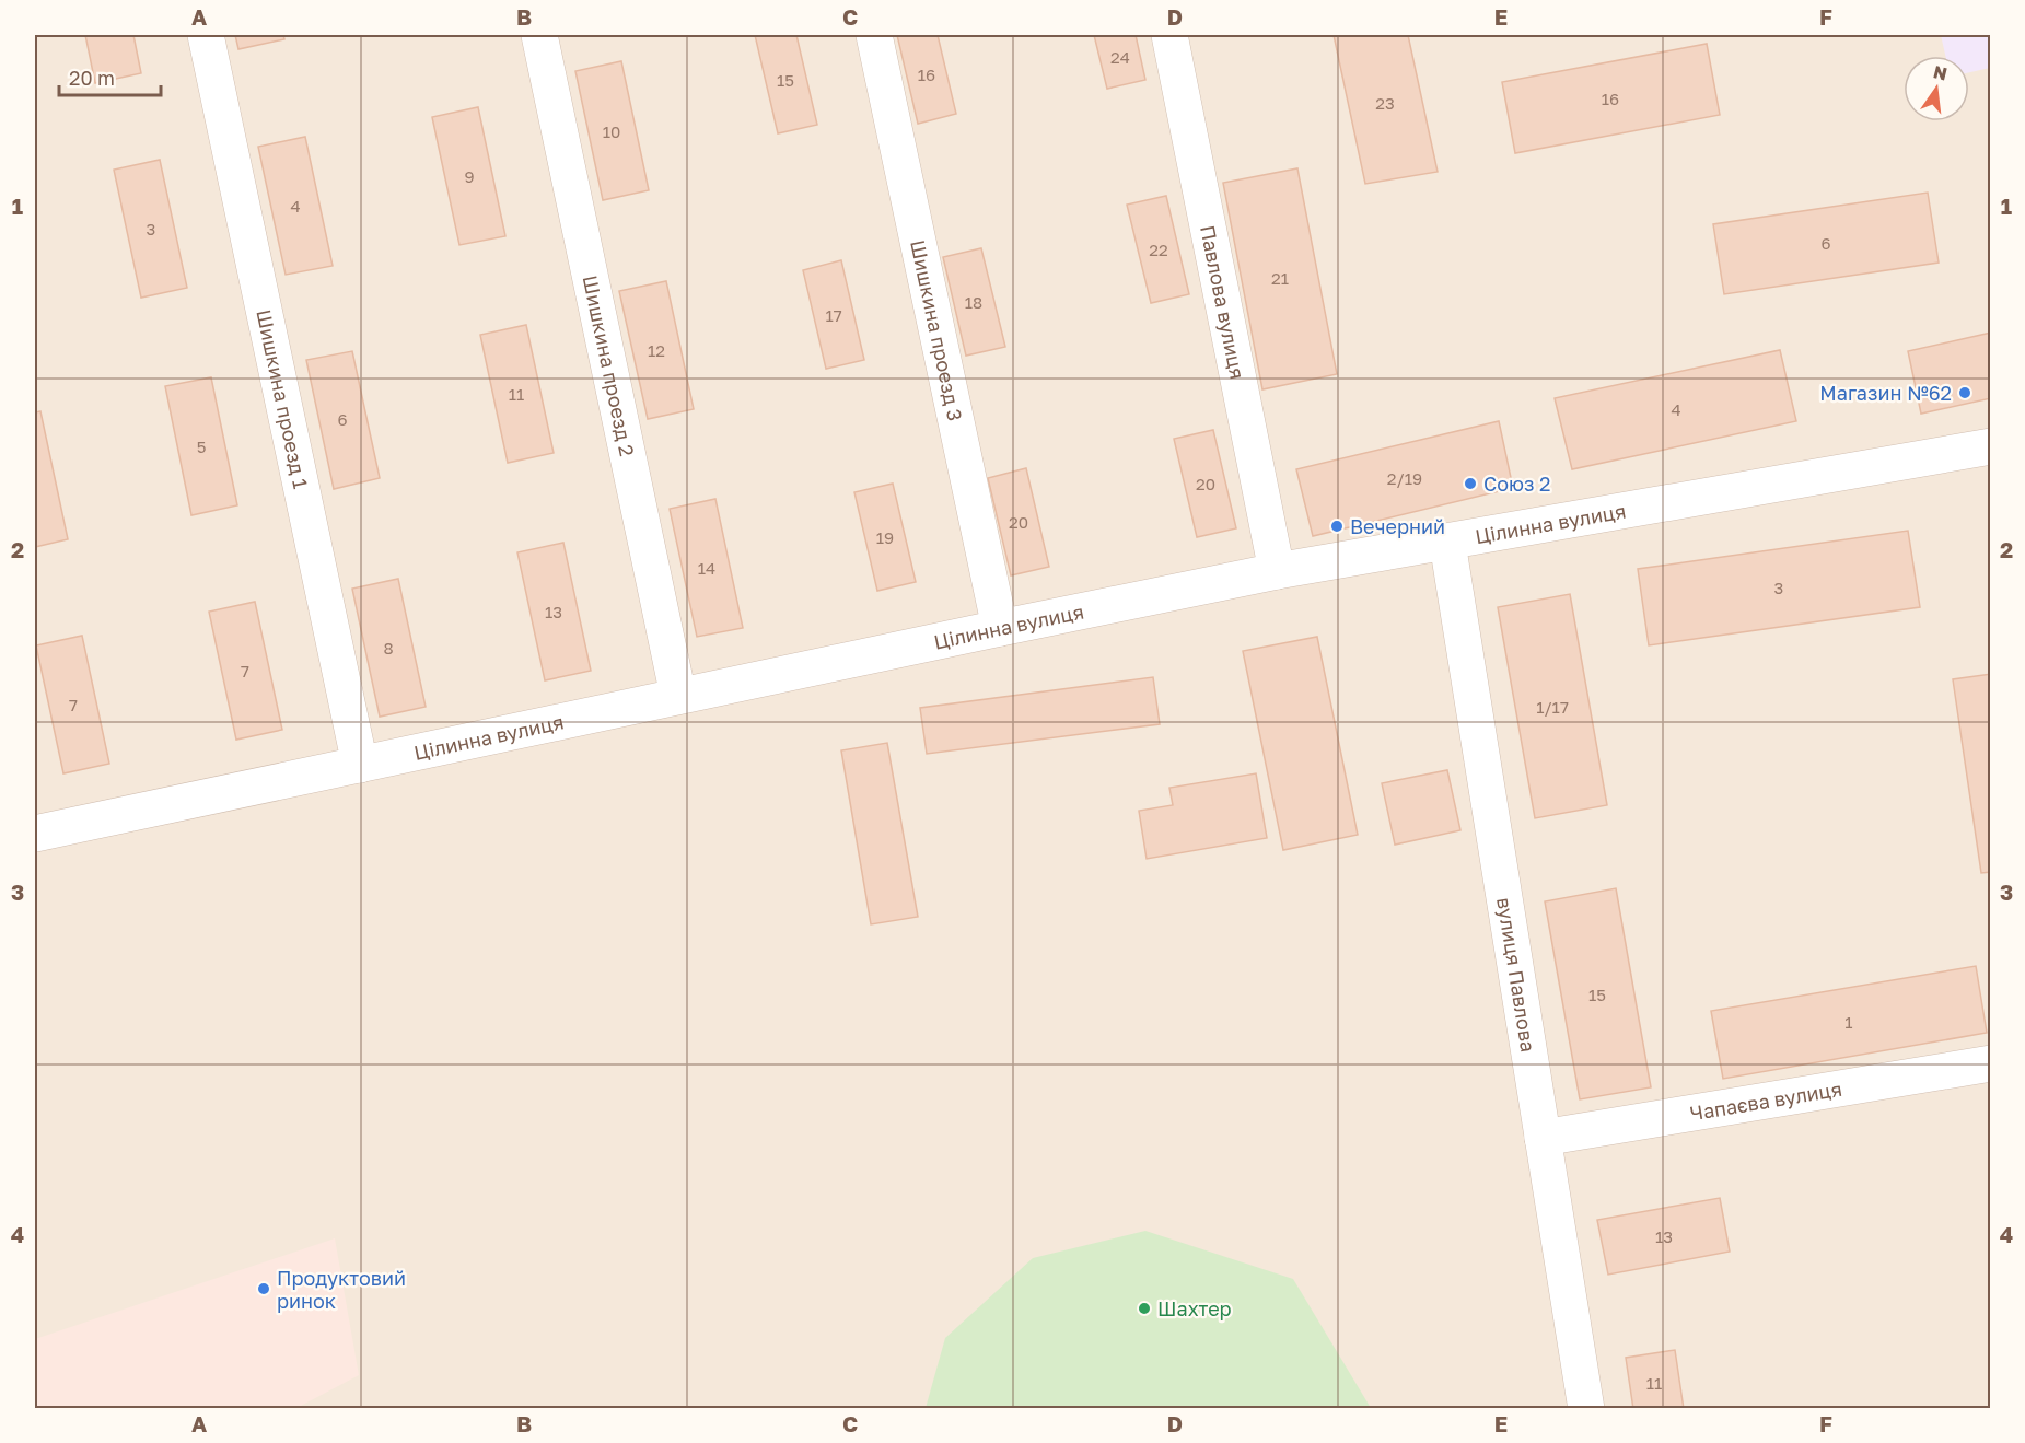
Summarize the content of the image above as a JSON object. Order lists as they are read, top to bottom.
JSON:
{
  "streets": {
    "street": [
      "Павлова вулиця",
      "Шишкина проезд 3",
      "Шишкина проезд 2",
      "Шишкина проезд 1",
      "Цілинна вулиця",
      "вулиця Павлова",
      "Чапаєва вулиця"
    ]
  },
  "crossings": [
    ["Павлова вулиця", "Цілинна вулиця"],
    ["Шишкина проезд 3", "Цілинна вулиця"],
    ["Шишкина проезд 2", "Цілинна вулиця"],
    ["Шишкина проезд 1", "Цілинна вулиця"],
    ["Цілинна вулиця", "вулиця Павлова"],
    ["вулиця Павлова", "Чапаєва вулиця"]
  ],
  "places": [
    "Магазин №62",
    "Союз 2",
    "Вечерний",
    "Продуктовий ринок",
    "Шахтер"
  ],
  "house_numbers": [
    "24",
    "16",
    "15",
    "16",
    "23",
    "10",
    "9",
    "4",
    "3",
    "6",
    "22",
    "21",
    "18",
    "17",
    "12",
    "11",
    "4",
    "6",
    "5",
    "2/19",
    "20",
    "20",
    "19",
    "14",
    "3",
    "13",
    "8",
    "7",
    "7",
    "1/17",
    "15",
    "1",
    "13",
    "11"
  ],
  "scale_bar": "20 m",
  "north": "top",
  "grid": {
    "columns": [
      "A",
      "B",
      "C",
      "D",
      "E",
      "F"
    ],
    "rows": [
      "1",
      "2",
      "3",
      "4"
    ]
  }
}
